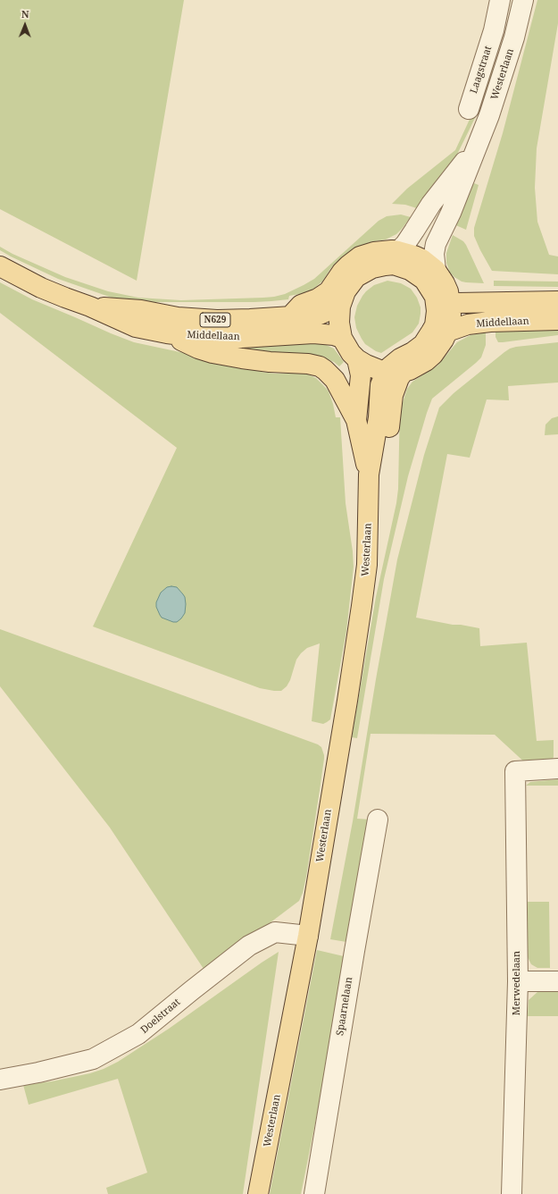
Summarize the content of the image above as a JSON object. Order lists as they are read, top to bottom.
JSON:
{
  "streets": {
    "main road": ["Westerlaan", "N629", "Middellaan"],
    "street": [
      "Laagstraat",
      "Merwedelaan",
      "Spaarnelaan",
      "Doelstraat"
    ]
  },
  "crossings": [
    ["Westerlaan", "Middellaan"],
    ["Westerlaan", "Doelstraat"]
  ],
  "north": "top"
}
